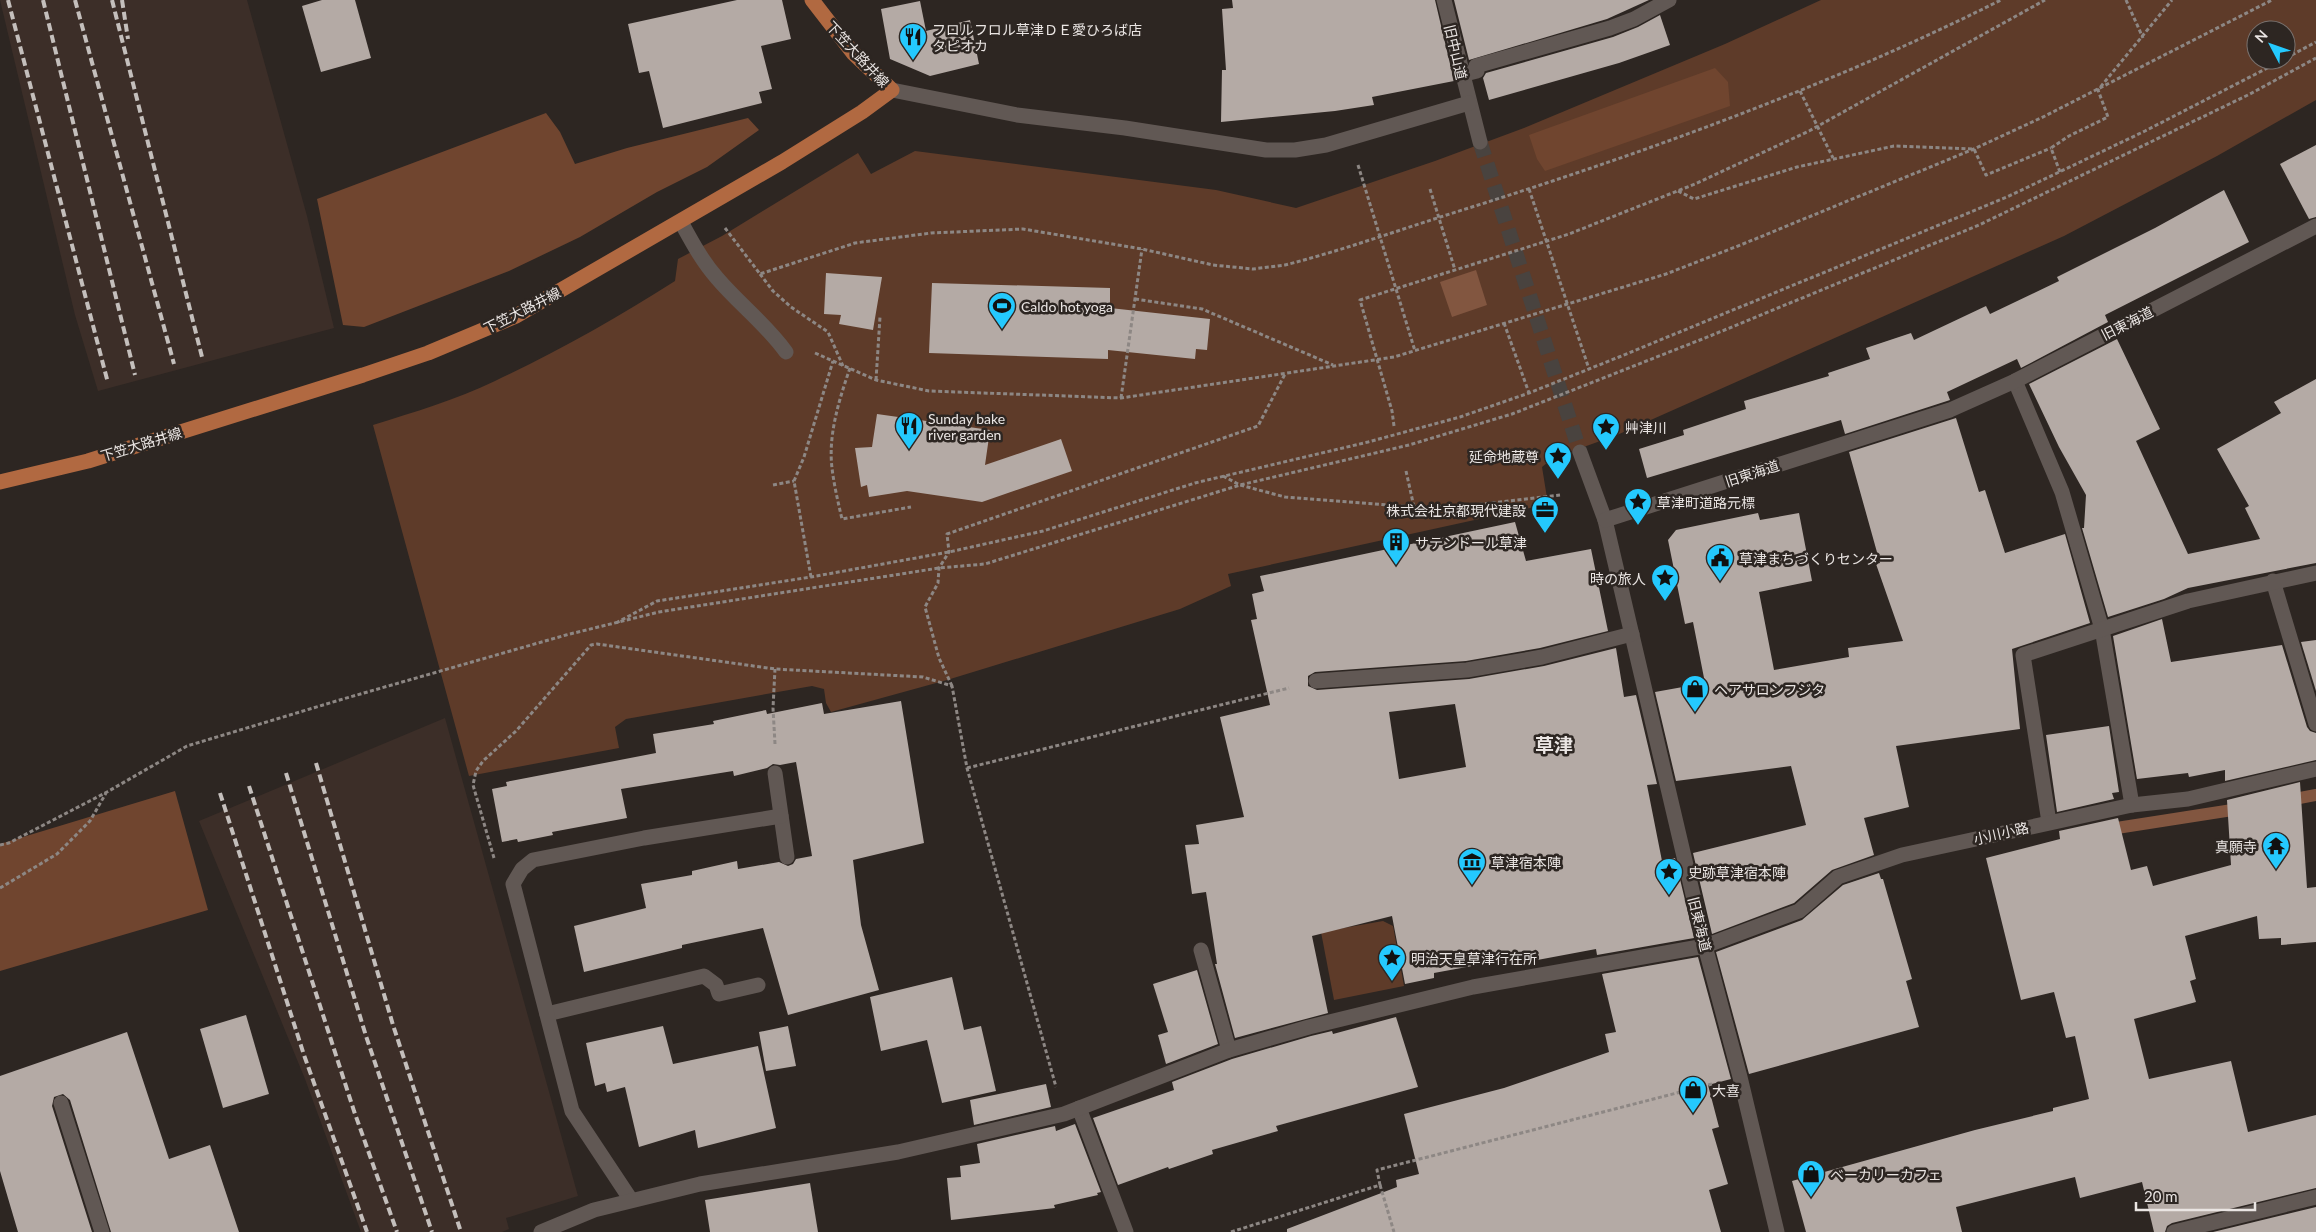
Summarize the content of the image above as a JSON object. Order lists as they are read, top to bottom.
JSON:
{
  "streets": {
    "main road": ["下笠大路井線"],
    "street": ["旧中山道", "旧東海道", "小川小路"]
  },
  "crossings": [
    ["旧東海道", "小川小路"]
  ],
  "districts": ["草津"],
  "places": {
    "restaurant": ["フロルフロル草津ＤＥ愛ひろば店 タピオカ", "Sunday bake river garden"],
    "sports": ["Caldo hot yoga"],
    "place": [
      "艸津川",
      "延命地蔵尊",
      "草津町道路元標",
      "時の旅人",
      "史跡草津宿本陣",
      "明治天皇草津行在所"
    ],
    "office": ["株式会社京都現代建設"],
    "building": ["サテンドール草津"],
    "public building": ["草津まちづくりセンター"],
    "shop": ["ヘアサロンフジタ", "大喜", "ベーカリーカフェ"],
    "temple": ["真願寺"],
    "museum": ["草津宿本陣"]
  },
  "scale_bar": "20 m",
  "north": "top left"
}
